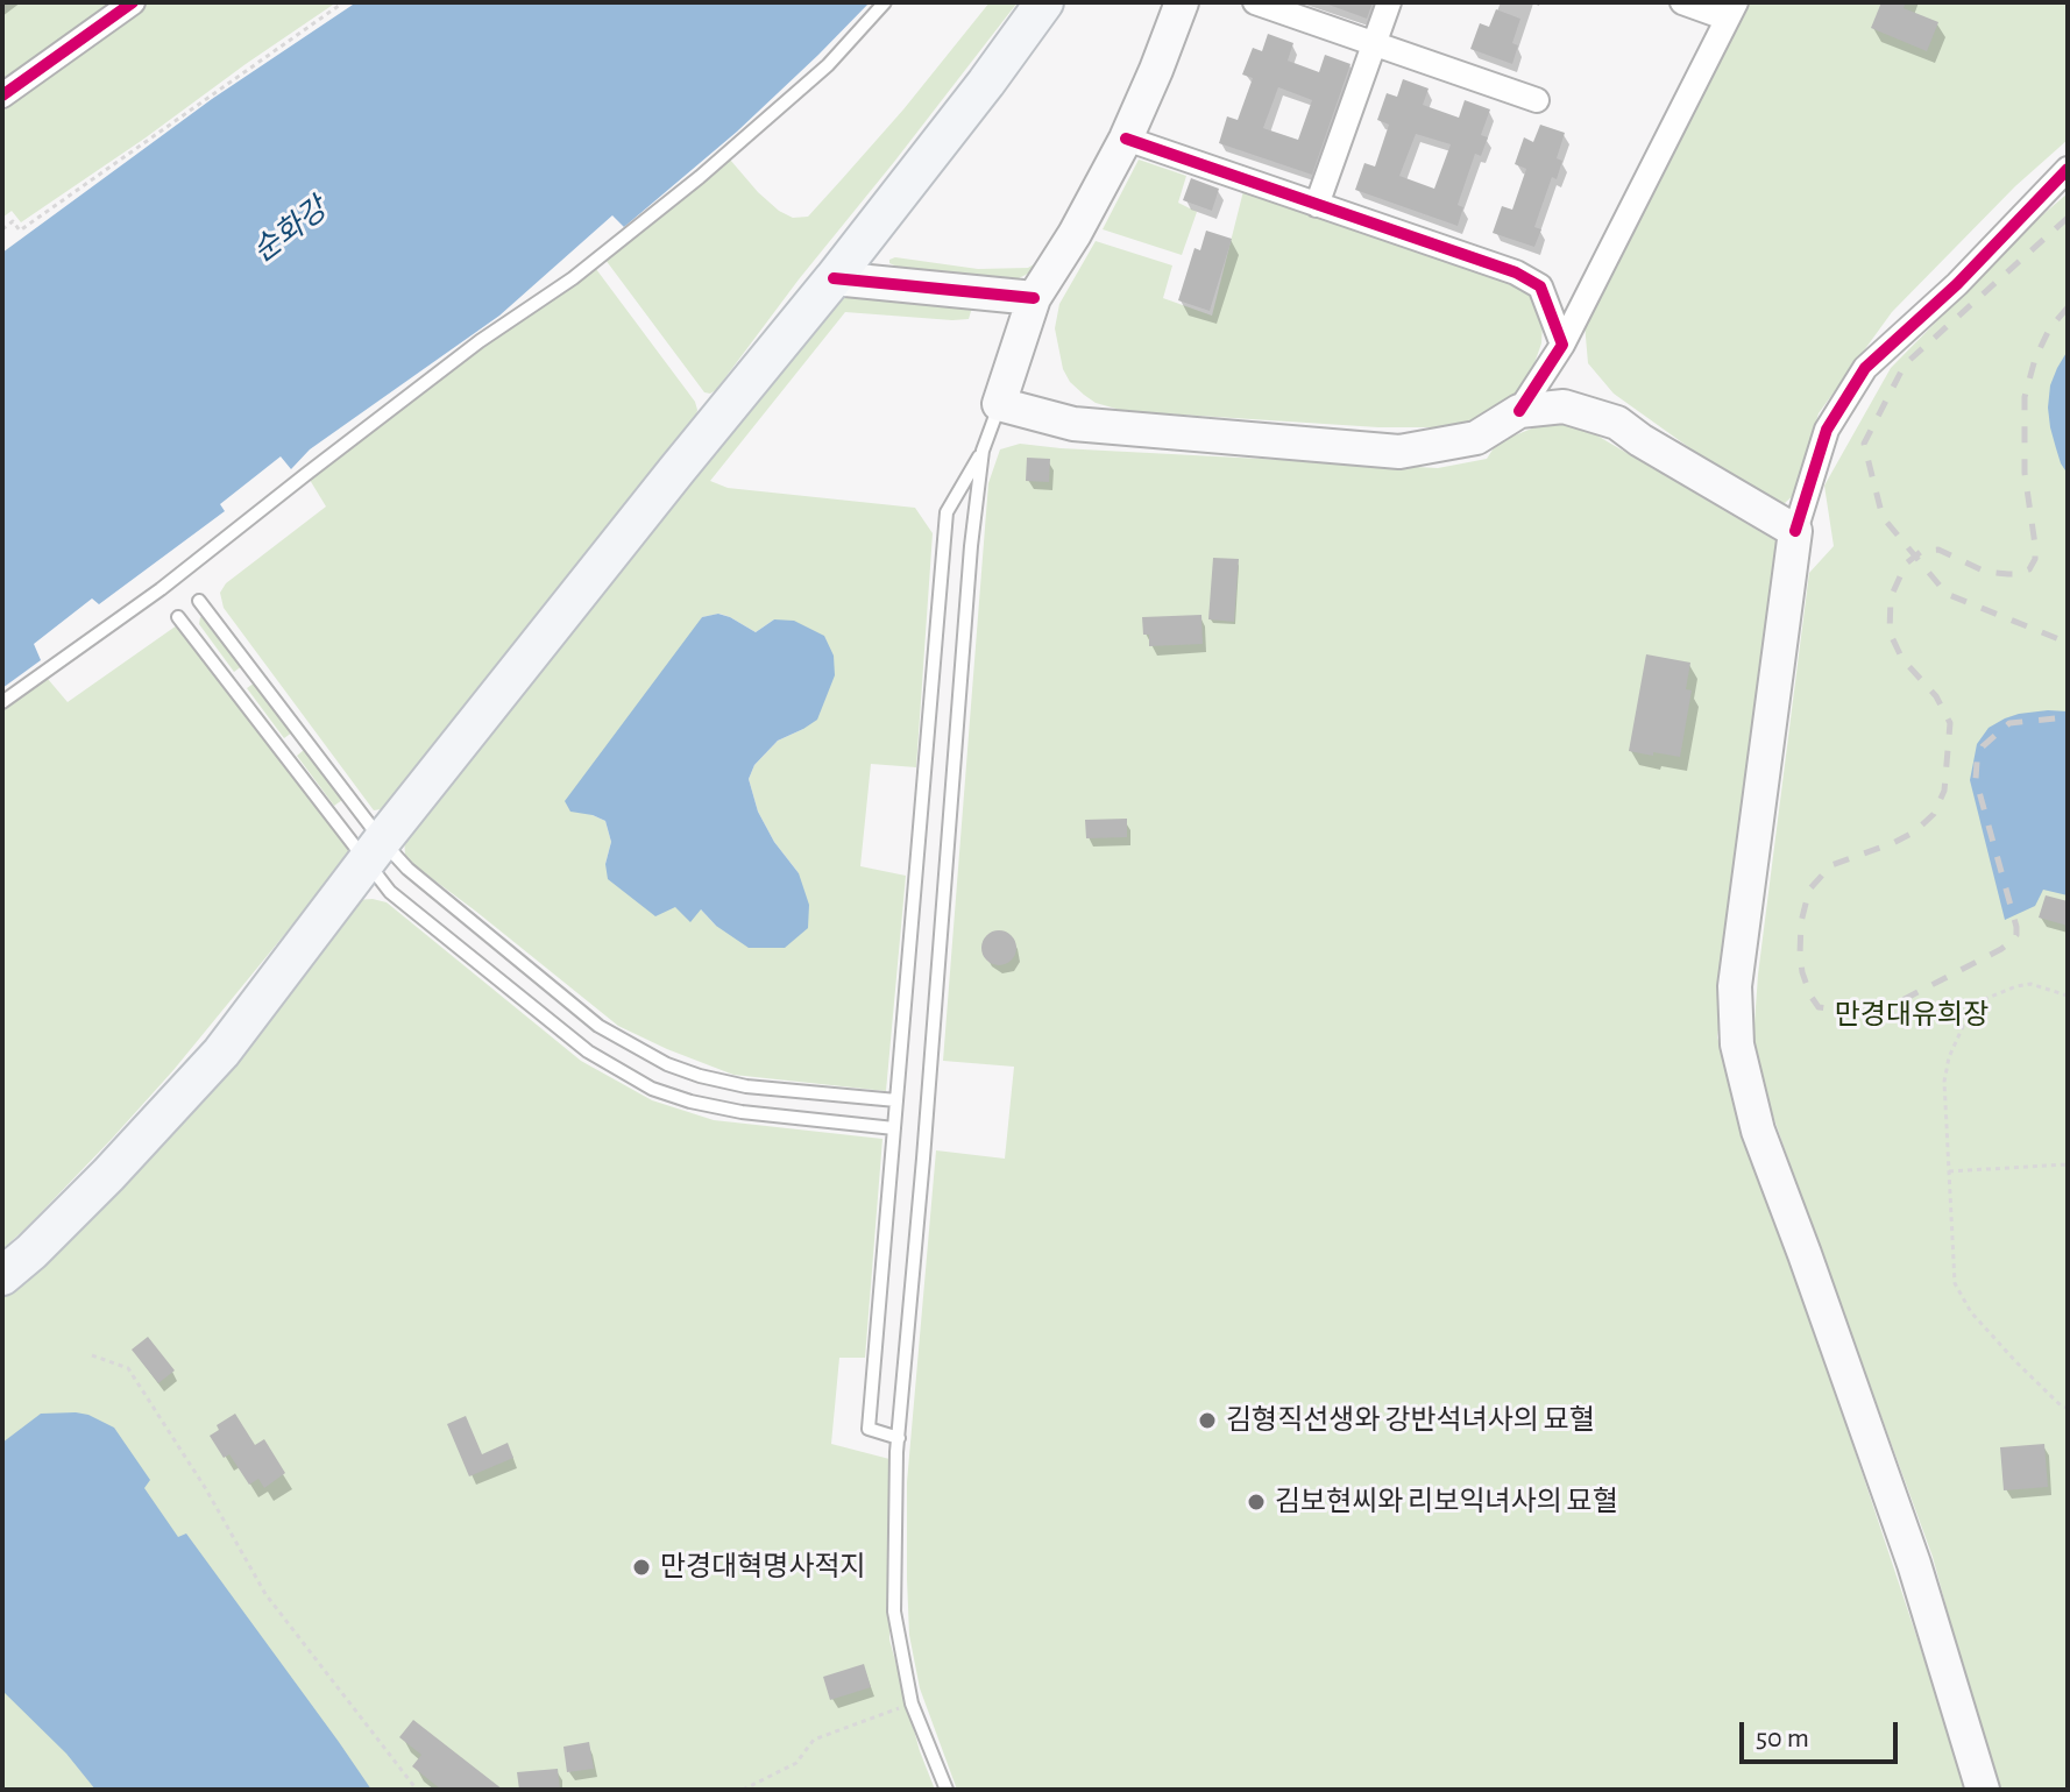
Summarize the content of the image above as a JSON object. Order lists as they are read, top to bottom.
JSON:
{
  "water": ["순화강"],
  "parks": ["만경대유희장"],
  "places": ["김형직선생와 강반석녀사의 묘혈", "김보현씨와 리보익녀사의 묘혈", "만경대혁명사적지"],
  "scale_bar": "50 m"
}
